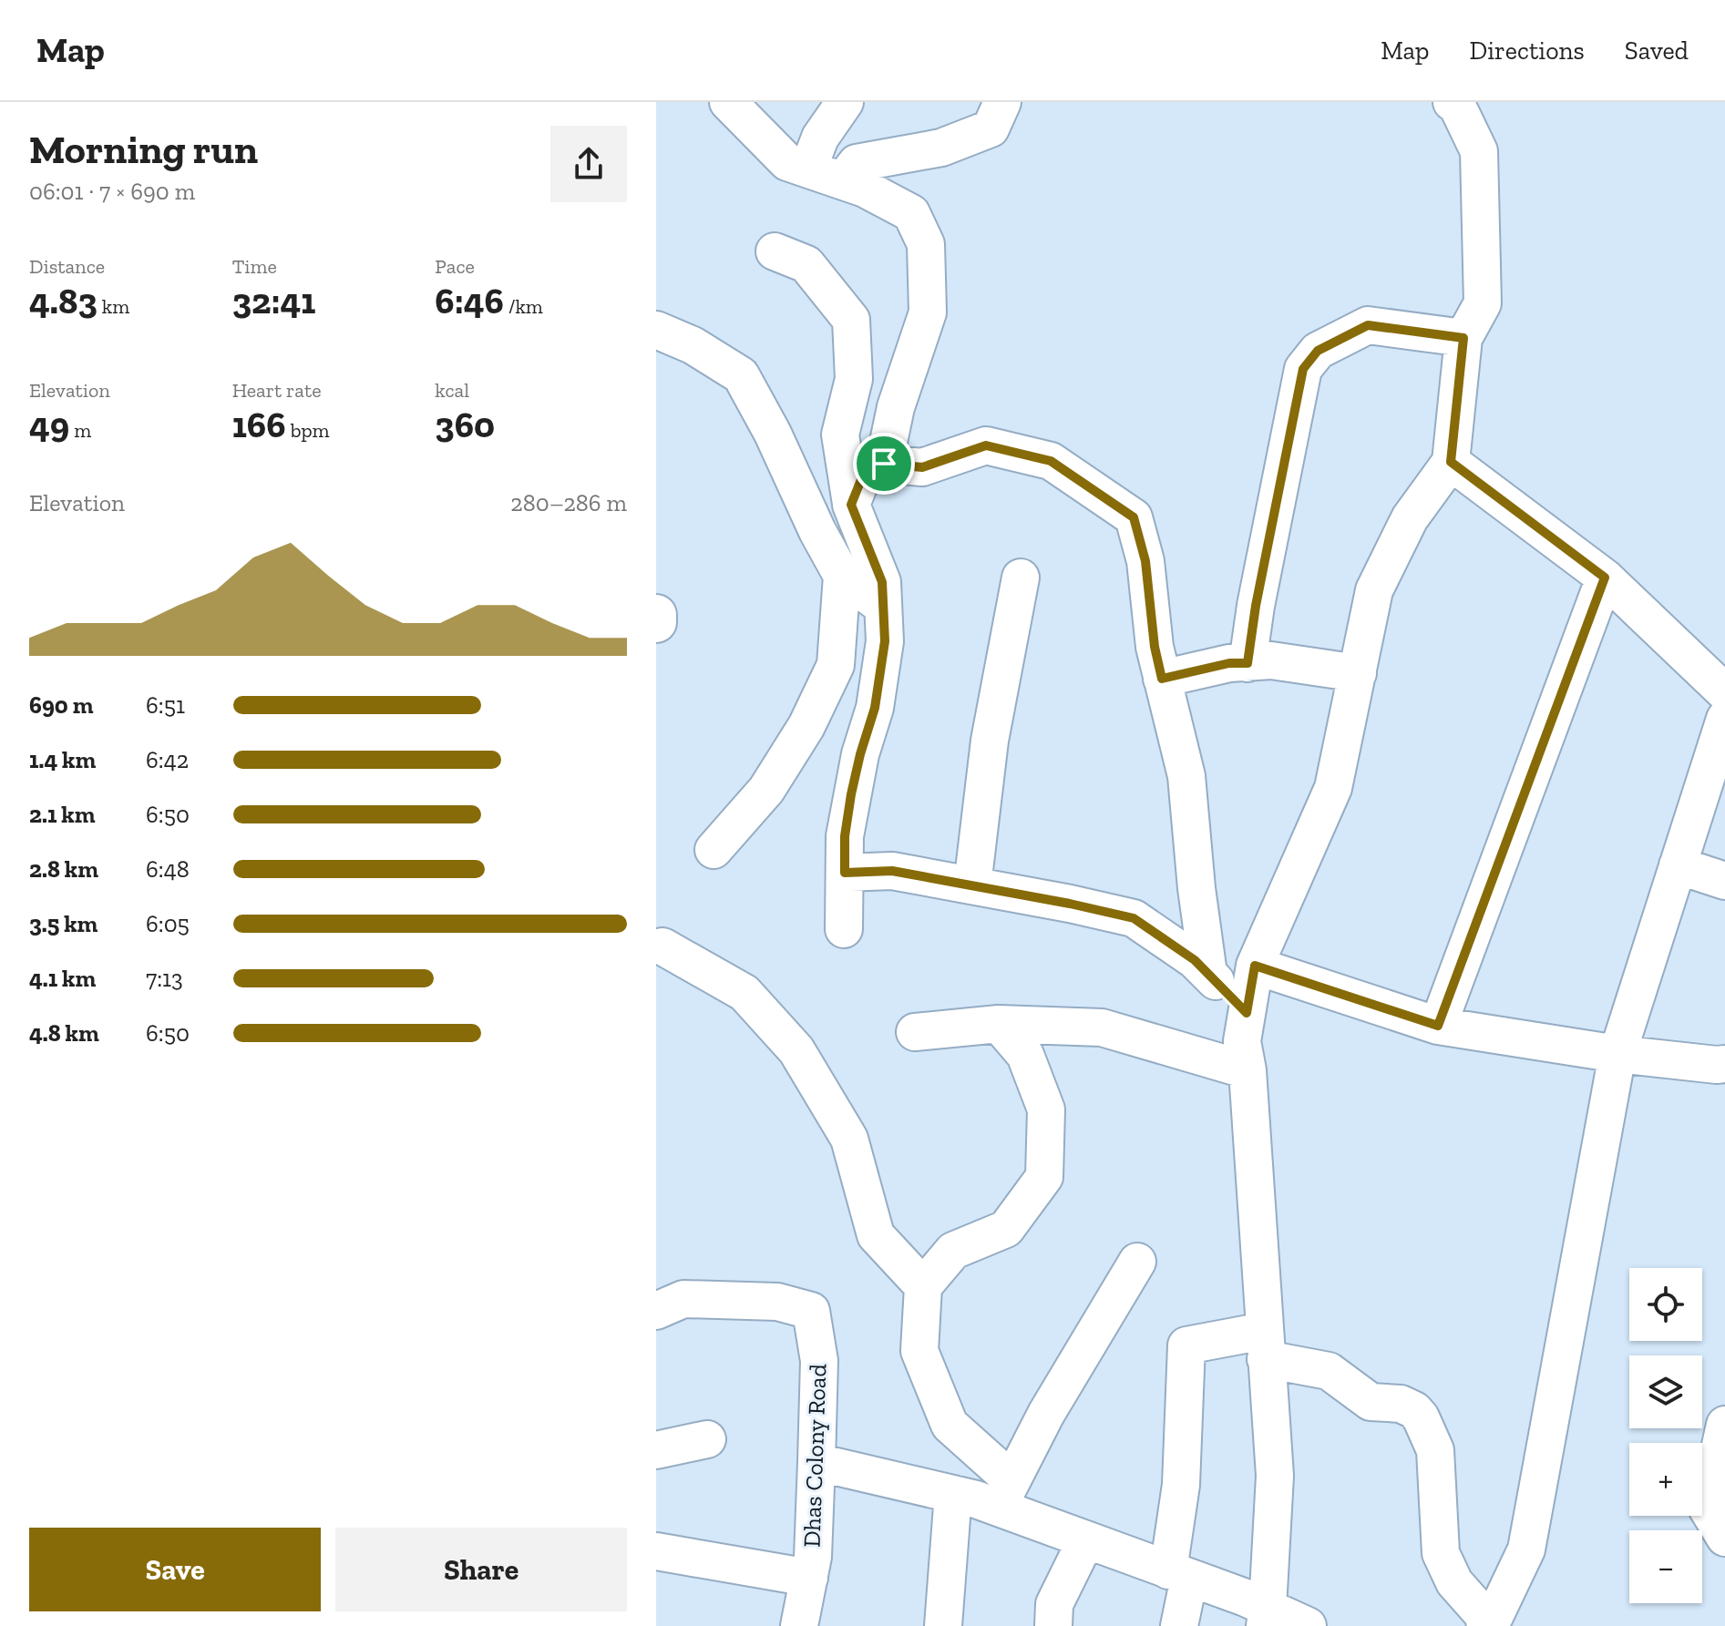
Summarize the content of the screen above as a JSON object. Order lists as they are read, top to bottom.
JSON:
{
  "streets": {
    "street": ["Dhas Colony Road"]
  },
  "page": {
    "header": "Map",
    "nav": ["Map", "Directions", "Saved"],
    "heading": ["Morning run", "06:01 · 7 × 690 m"],
    "stats": [
      ["Distance", "4.83 km"],
      ["Time", "32:41"],
      ["Pace", "6:46 /km"],
      ["Elevation", "49 m"],
      ["Heart rate", "166 bpm"],
      ["kcal", "360"]
    ],
    "chart": ["Elevation", "280–286 m"],
    "list": [
      {
        "name": "690 m",
        "note": "6:51"
      },
      {
        "name": "1.4 km",
        "note": "6:42"
      },
      {
        "name": "2.1 km",
        "note": "6:50"
      },
      {
        "name": "2.8 km",
        "note": "6:48"
      },
      {
        "name": "3.5 km",
        "note": "6:05"
      },
      {
        "name": "4.1 km",
        "note": "7:13"
      },
      {
        "name": "4.8 km",
        "note": "6:50"
      }
    ],
    "map_buttons": ["+", "−"],
    "buttons": ["Save", "Share"]
  }
}
